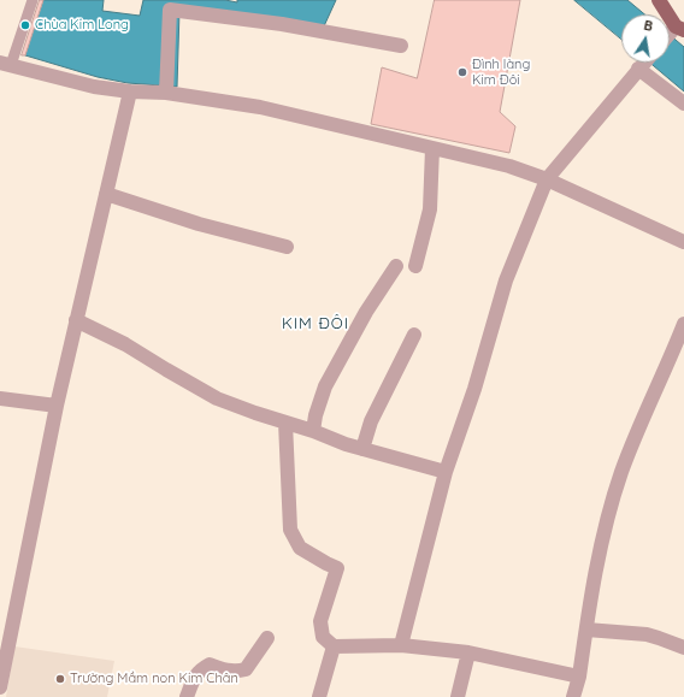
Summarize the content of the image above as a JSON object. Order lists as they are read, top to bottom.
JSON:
{
  "districts": ["KIM ĐÔI"],
  "places": ["Chùa Kim Long", "Đình làng Kim Đôi", "Trường Mầm non Kim Chân"],
  "north": "top"
}
